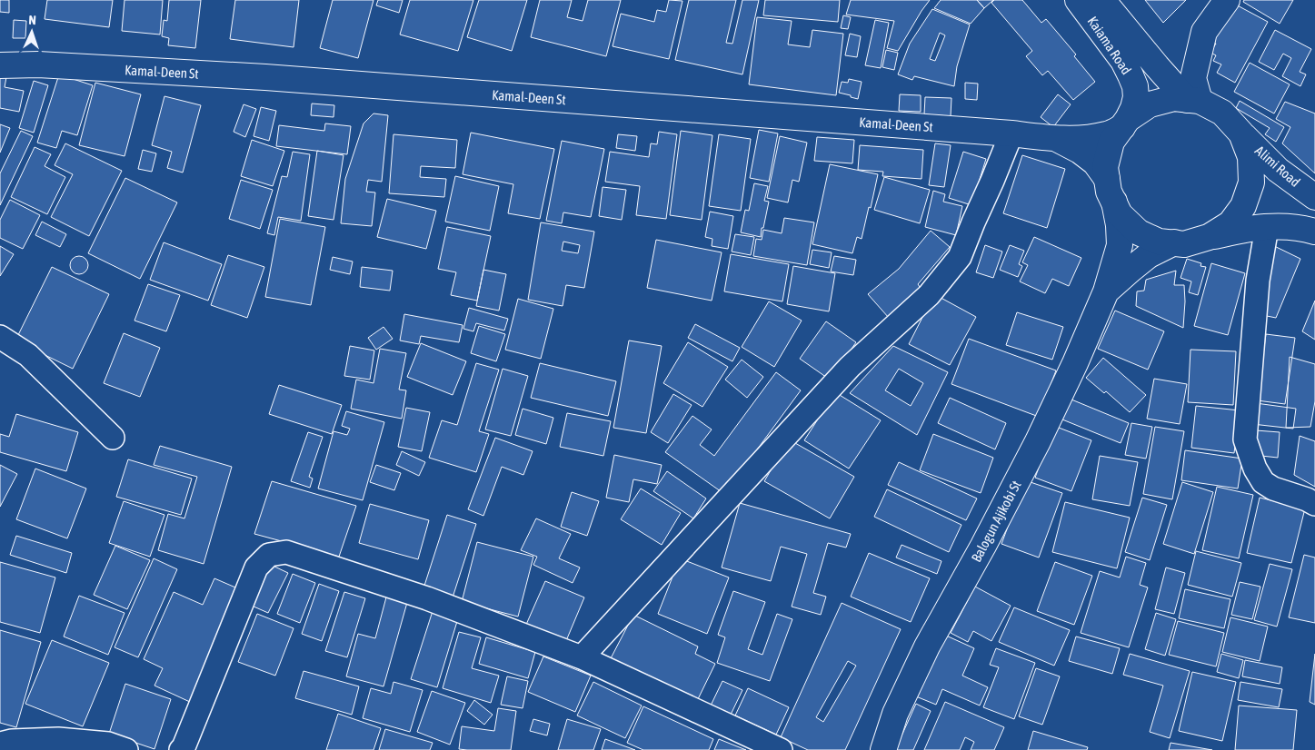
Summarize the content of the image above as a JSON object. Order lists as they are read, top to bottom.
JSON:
{
  "streets": {
    "main road": [
      "Kaiama Road",
      "Kamal-Deen St",
      "Alimi Road",
      "Balogun Ajikobi St"
    ]
  },
  "crossings": [
    ["Kaiama Road", "Alimi Road"],
    ["Kaiama Road", "Balogun Ajikobi St"],
    ["Alimi Road", "Balogun Ajikobi St"]
  ],
  "north": "top"
}
